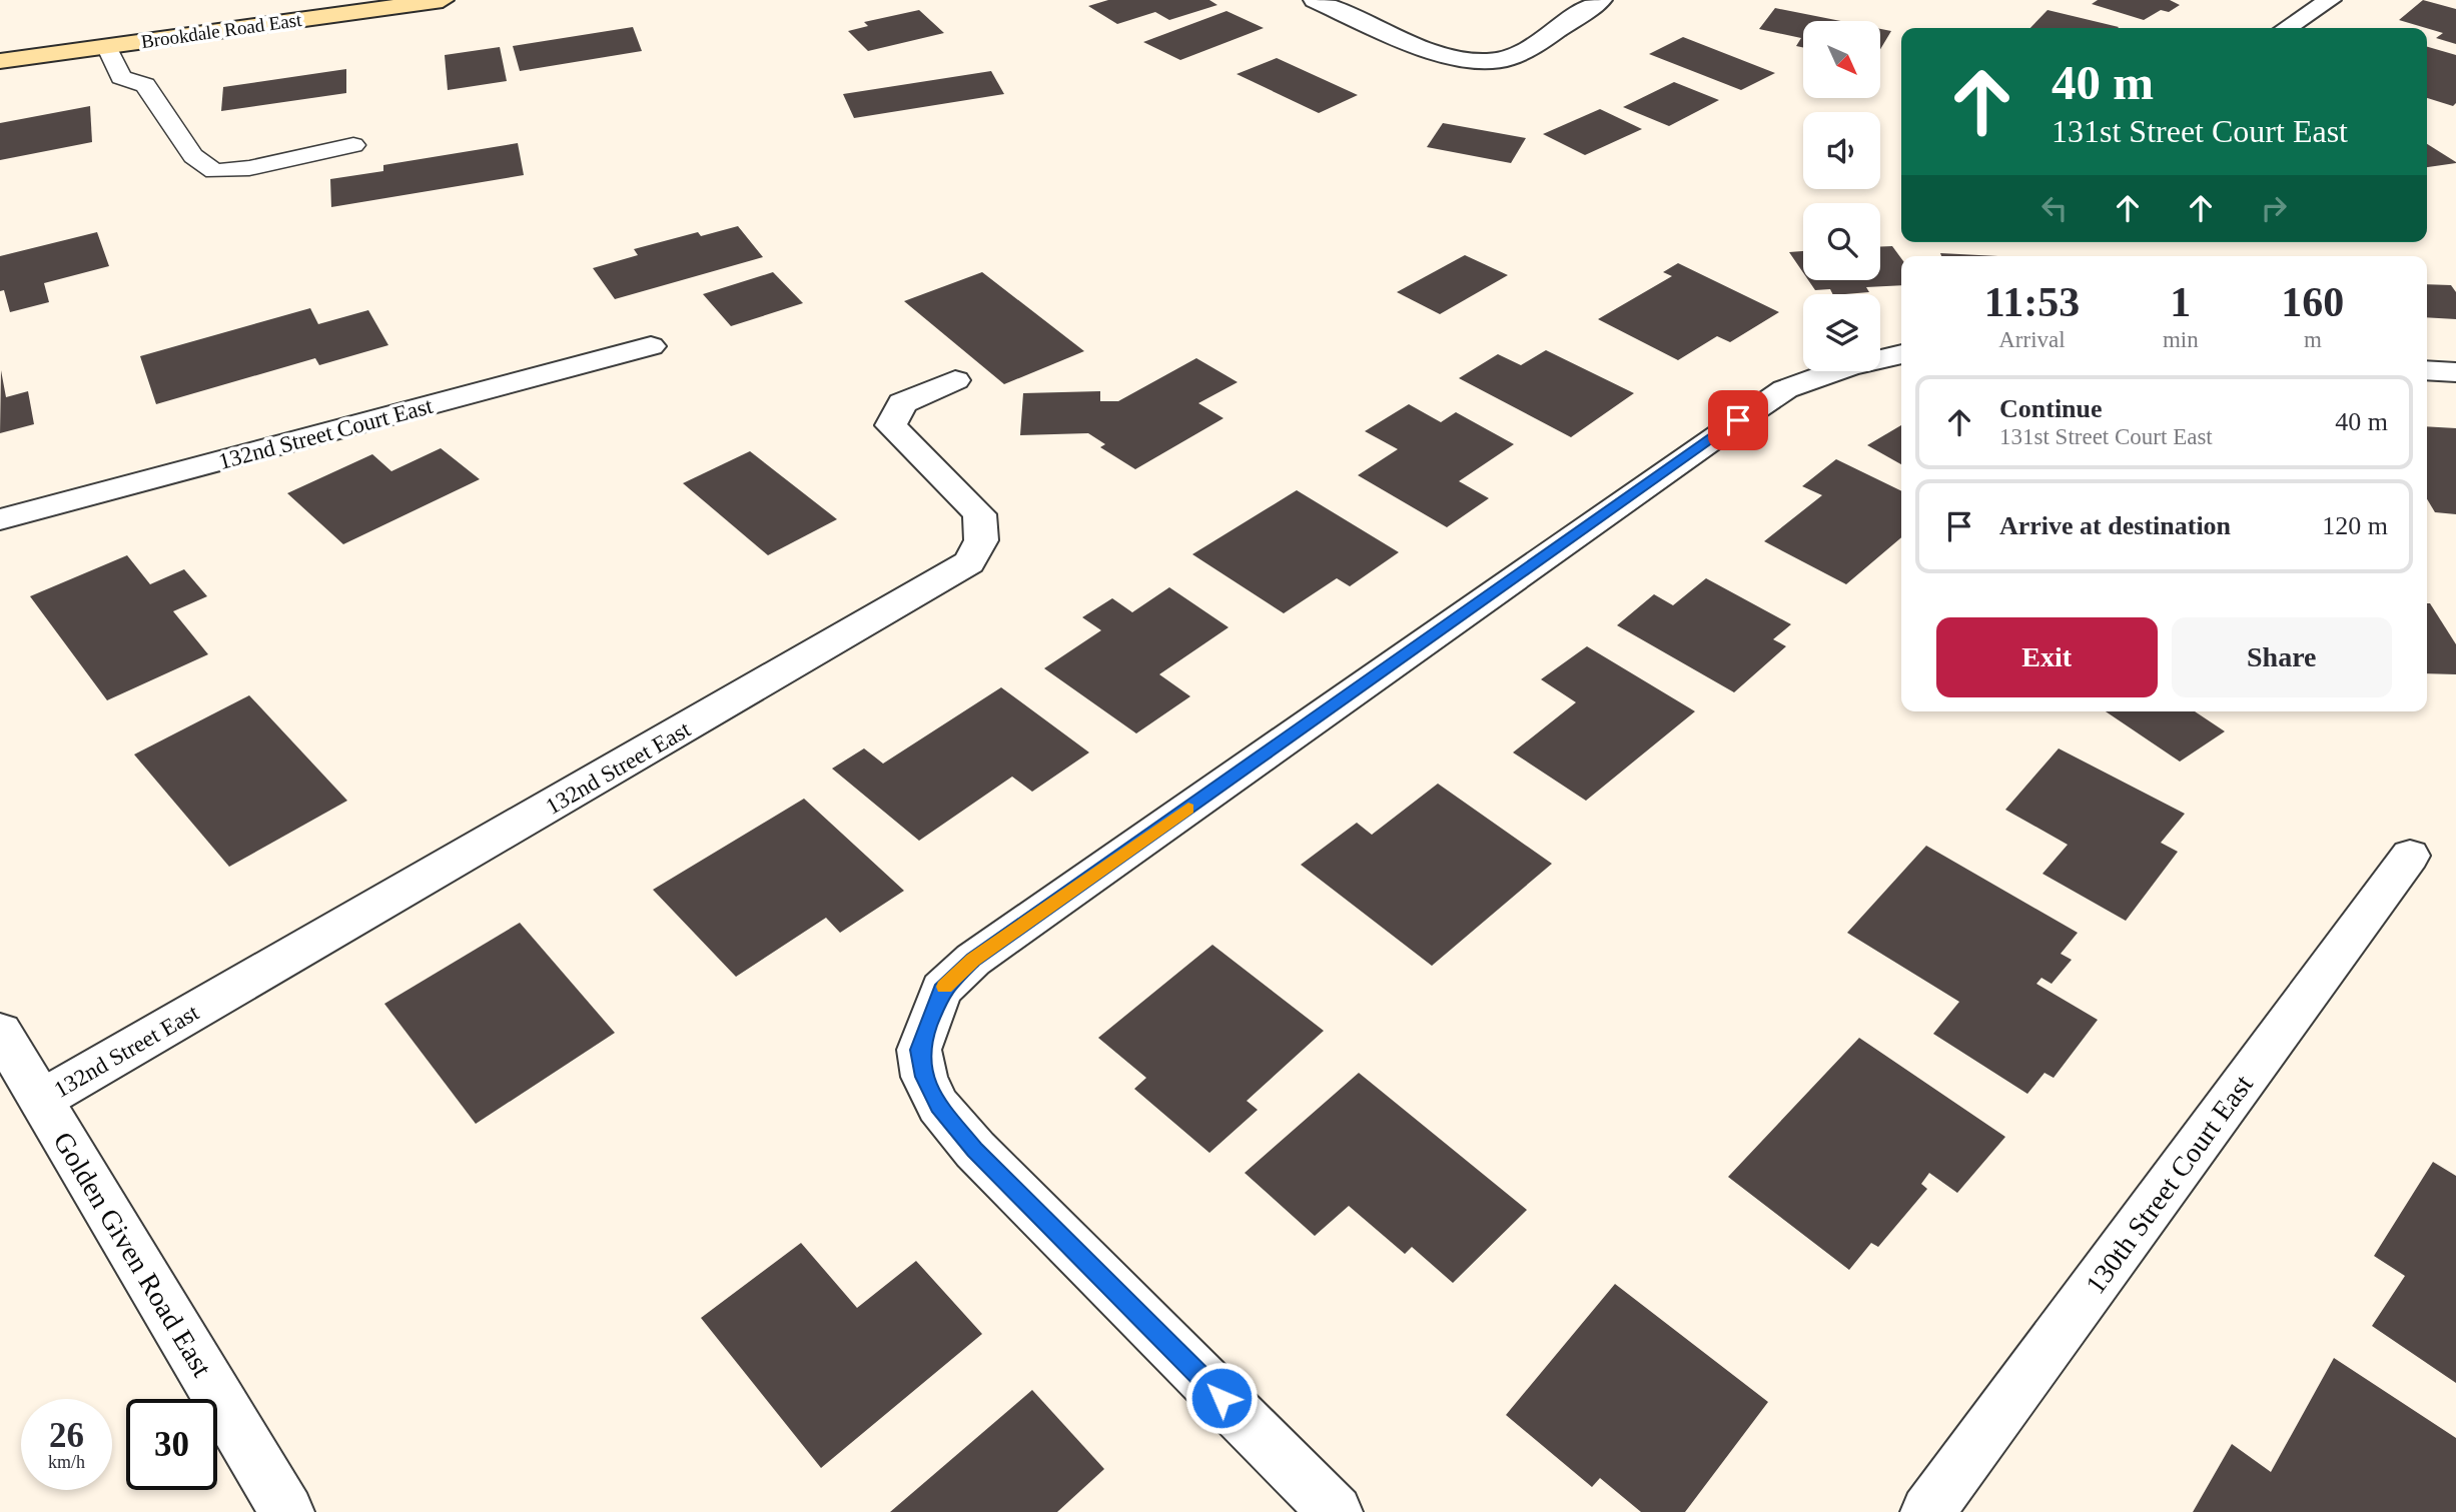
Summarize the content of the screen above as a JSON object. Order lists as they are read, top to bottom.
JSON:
{
  "streets": {
    "main road": ["Brookdale Road East"],
    "street": [
      "132nd Street Court East",
      "132nd Street East",
      "130th Street Court East",
      "Golden Given Road East"
    ]
  },
  "crossings": [
    ["132nd Street East", "Golden Given Road East"]
  ],
  "north": "bottom right",
  "page": {
    "turn": ["40 m", "131st Street Court East"],
    "eta": [
      "11:53",
      "Arrival",
      "1",
      "min",
      "160",
      "m"
    ],
    "list": [
      {
        "name": "Continue",
        "note": "131st Street Court East",
        "value": "40 m"
      },
      {
        "name": "Arrive at destination",
        "value": "120 m"
      }
    ],
    "buttons": ["Exit", "Share"],
    "speed": "26 km/h",
    "limit": "30"
  }
}
